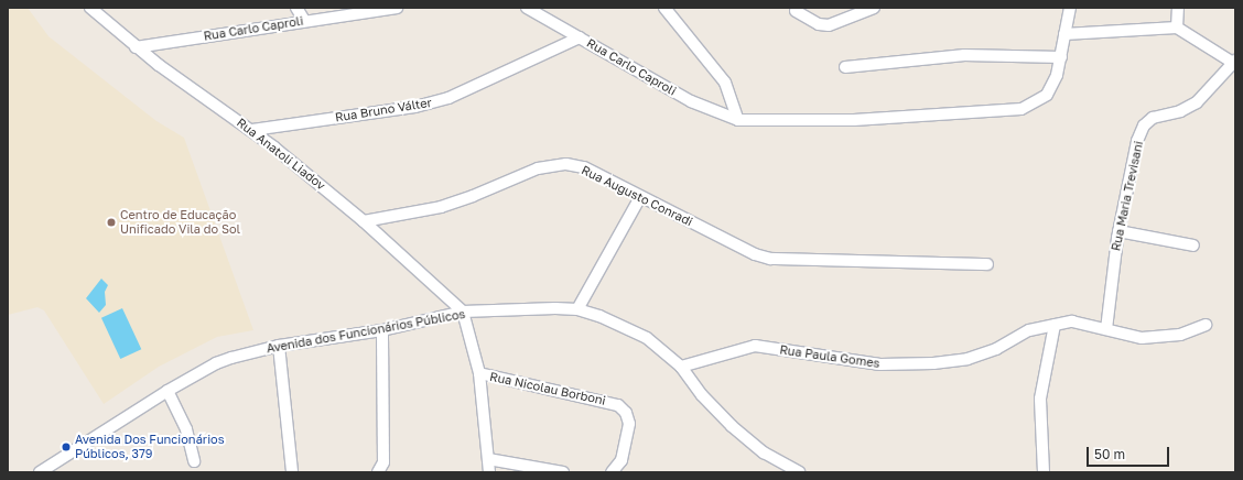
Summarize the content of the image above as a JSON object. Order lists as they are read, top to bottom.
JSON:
{
  "streets": {
    "street": [
      "Rua Carlo Caproli",
      "Rua Bruno Válter",
      "Rua Anatoli Liadov",
      "Rua Augusto Conradi",
      "Rua Maria Trevisani",
      "Avenida dos Funcionários Públicos",
      "Rua Paula Gomes",
      "Rua Nicolau Borboni"
    ]
  },
  "crossings": [
    ["Rua Carlo Caproli", "Rua Bruno Válter"],
    ["Rua Carlo Caproli", "Rua Anatoli Liadov"],
    ["Rua Bruno Válter", "Rua Anatoli Liadov"],
    ["Rua Anatoli Liadov", "Rua Augusto Conradi"],
    ["Rua Anatoli Liadov", "Avenida dos Funcionários Públicos"],
    ["Rua Maria Trevisani", "Rua Paula Gomes"],
    ["Avenida dos Funcionários Públicos", "Rua Paula Gomes"]
  ],
  "places": ["Centro de Educação Unificado Vila do Sol", "Avenida Dos Funcionários Públicos, 379"],
  "scale_bar": "50 m"
}
